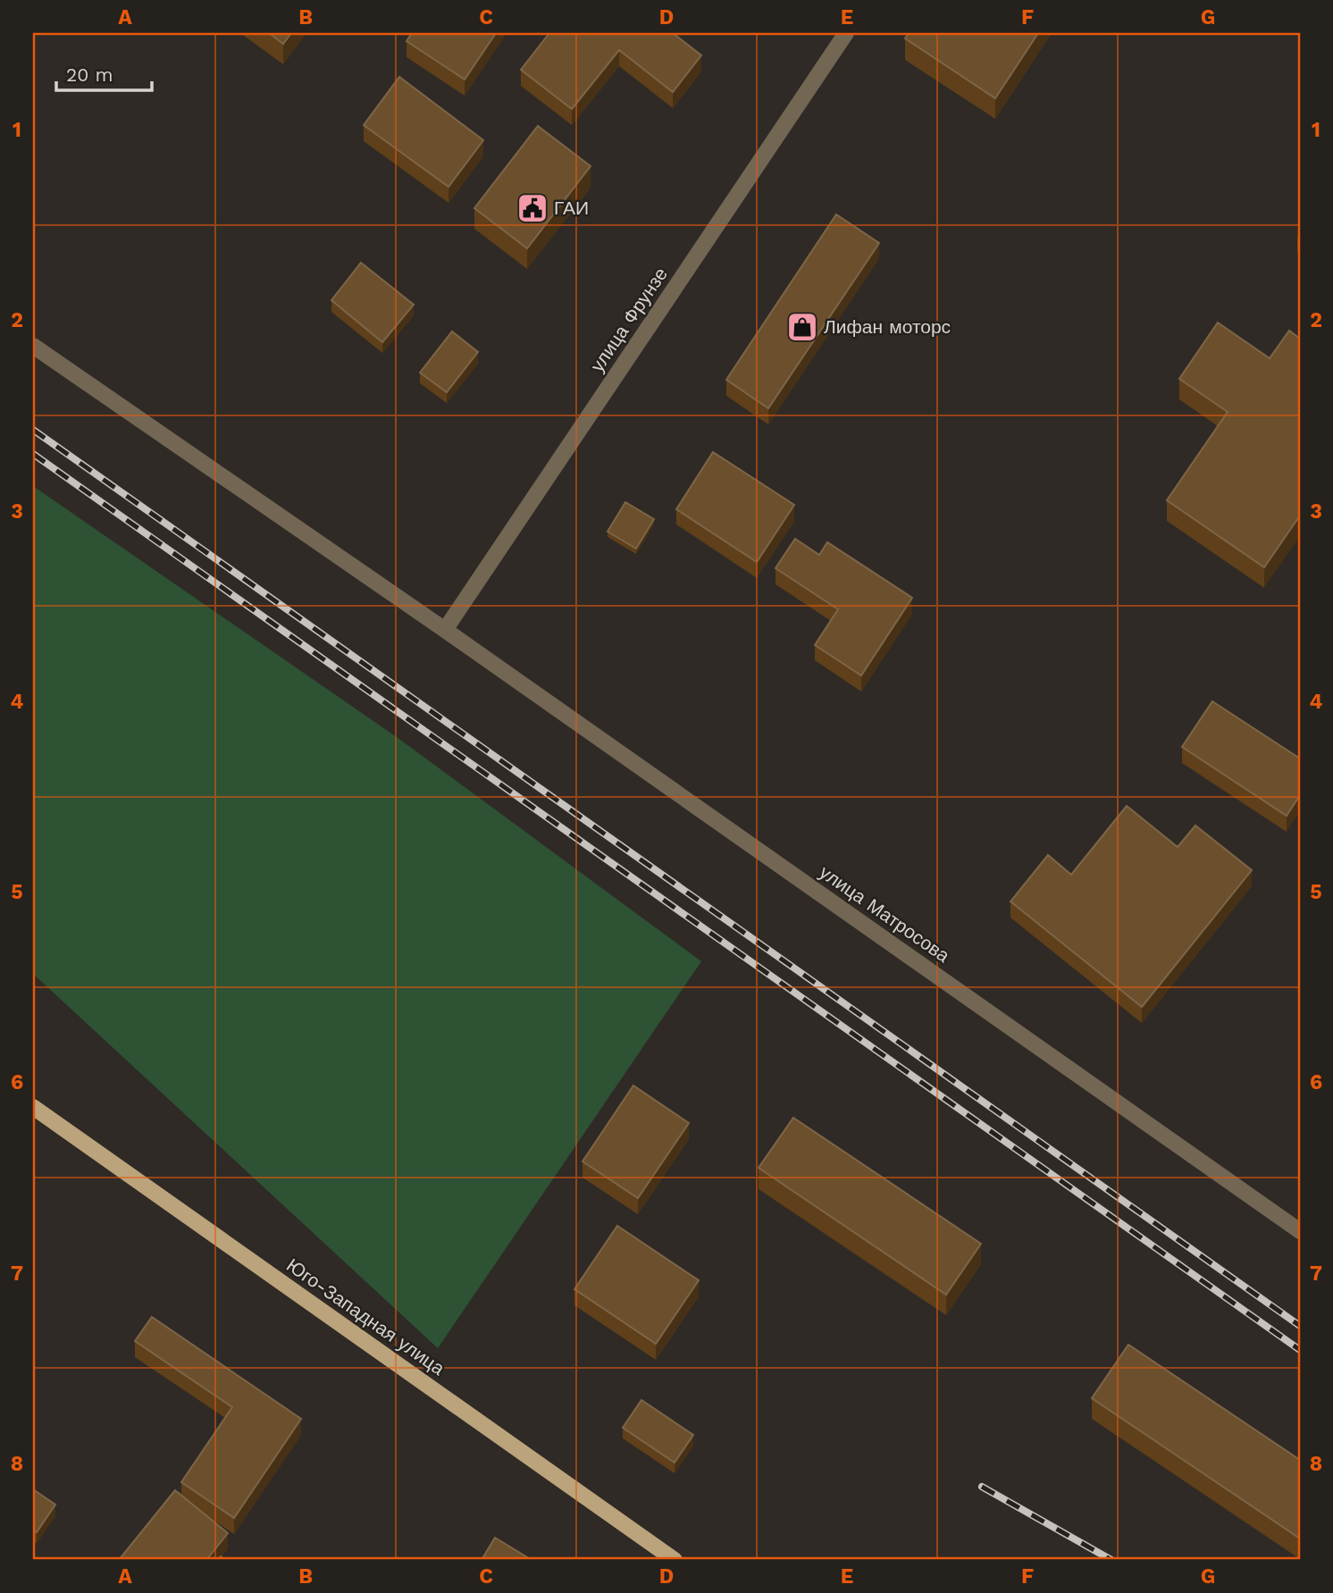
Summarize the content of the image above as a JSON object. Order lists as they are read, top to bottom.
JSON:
{
  "streets": {
    "main road": ["Юго-Западная улица"],
    "street": ["улица Фрунзе", "улица Матросова"]
  },
  "crossings": [
    ["улица Фрунзе", "улица Матросова"]
  ],
  "places": {
    "public building": ["ГАИ"],
    "shop": ["Лифан моторс"]
  },
  "scale_bar": "20 m",
  "grid": {
    "columns": [
      "A",
      "B",
      "C",
      "D",
      "E",
      "F",
      "G"
    ],
    "rows": [
      "1",
      "2",
      "3",
      "4",
      "5",
      "6",
      "7",
      "8"
    ]
  }
}
